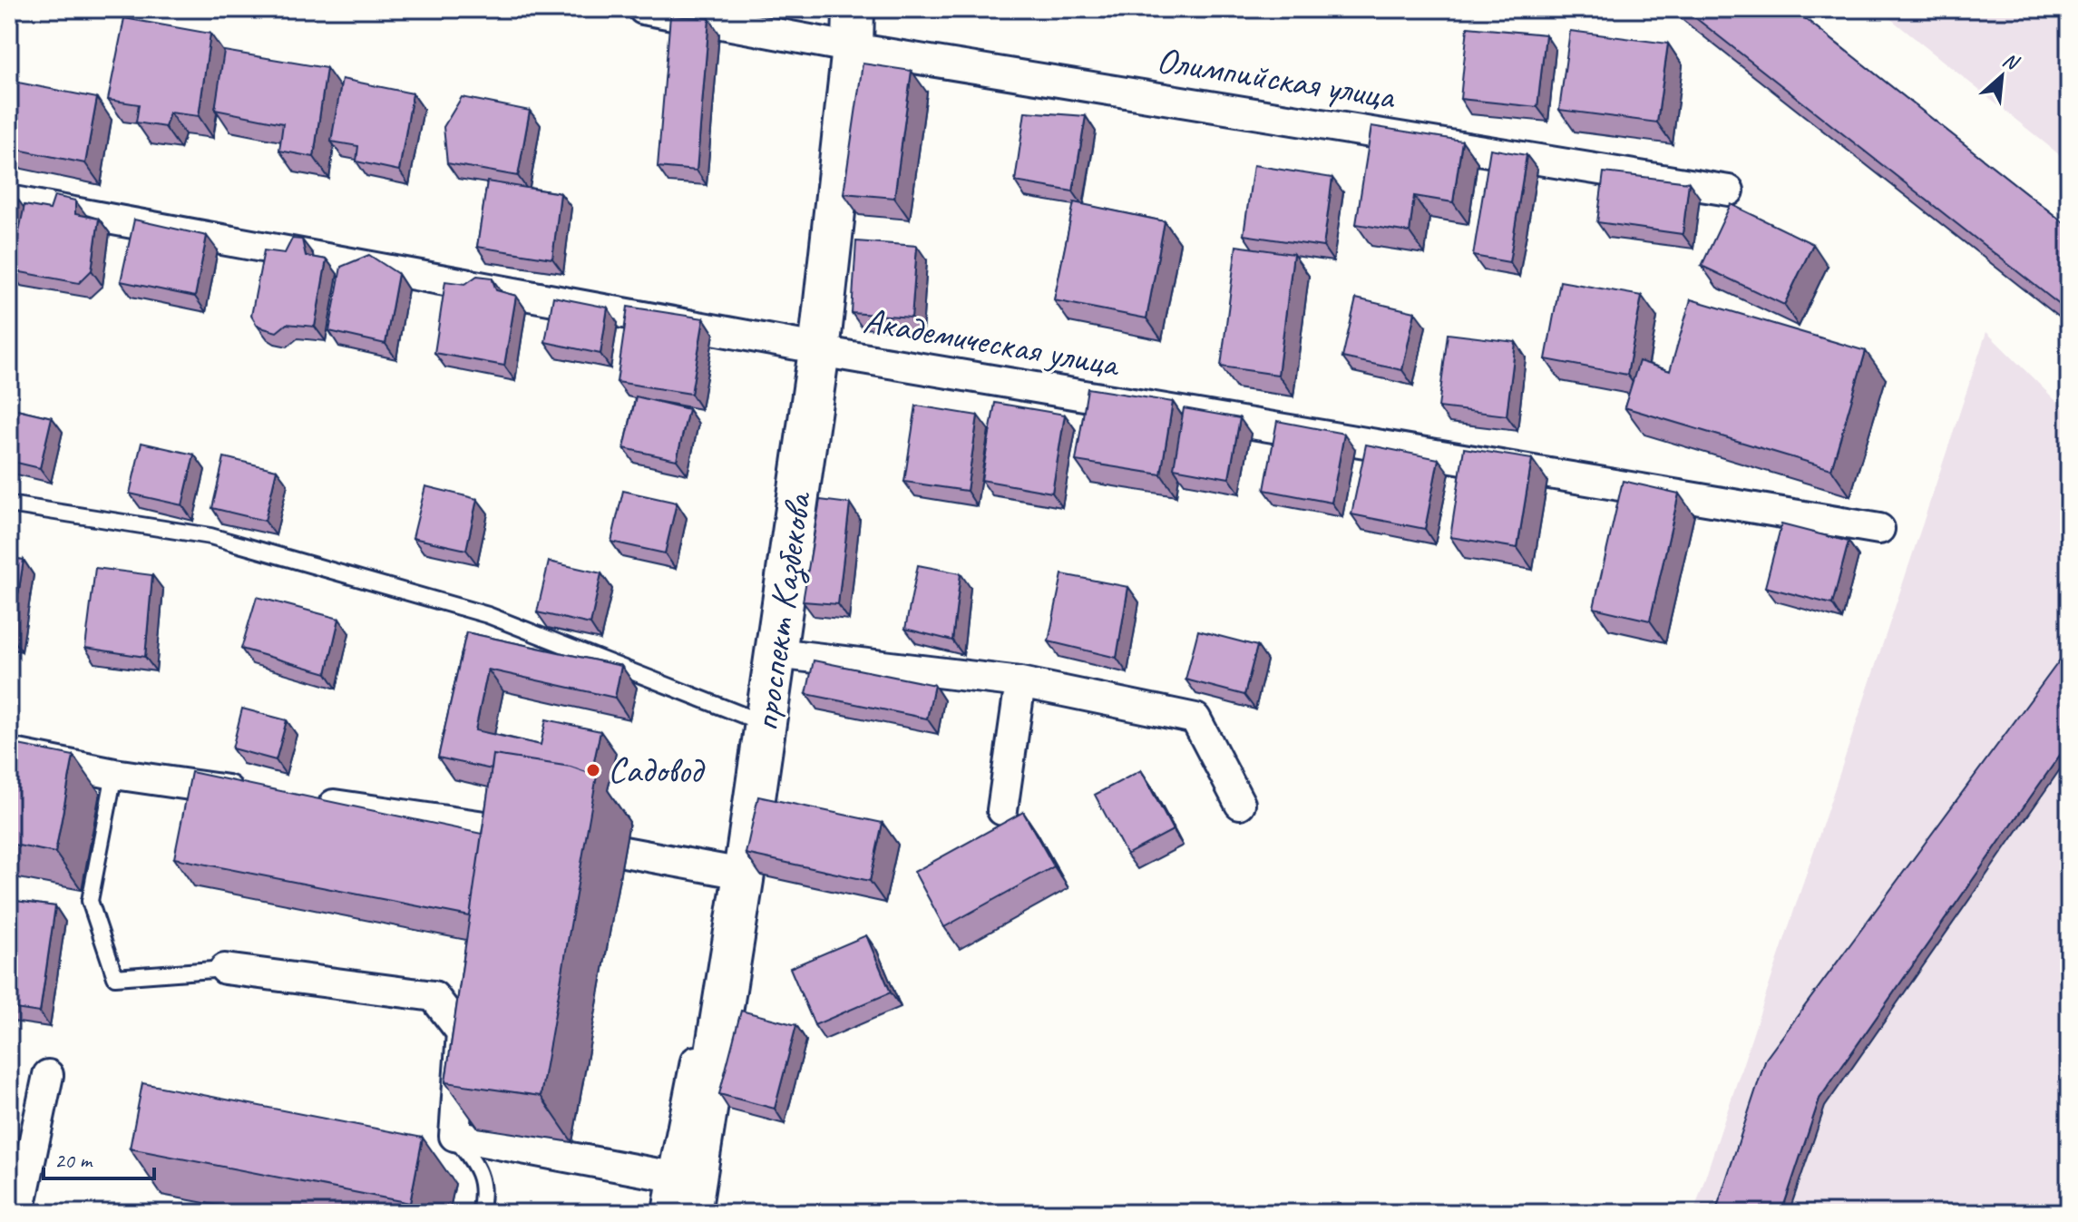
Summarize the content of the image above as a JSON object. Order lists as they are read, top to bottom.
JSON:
{
  "streets": {
    "highway": ["проспект Казбекова"],
    "street": ["Олимпийская улица", "Академическая улица"]
  },
  "crossings": [
    ["Олимпийская улица", "проспект Казбекова"],
    ["Академическая улица", "проспект Казбекова"]
  ],
  "places": ["Садовод"],
  "scale_bar": "20 m",
  "north": "top right"
}
